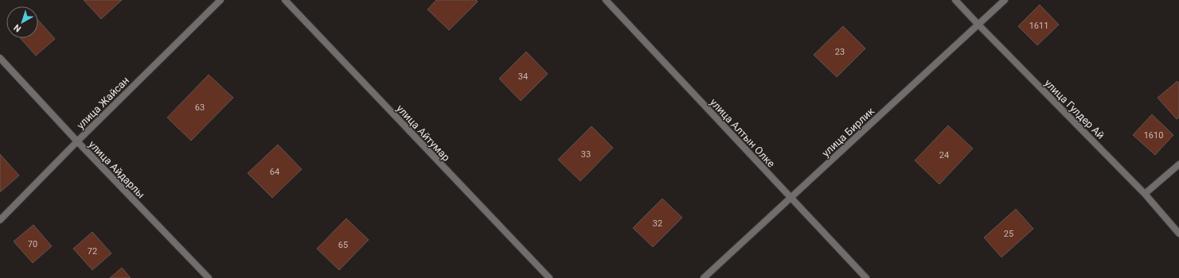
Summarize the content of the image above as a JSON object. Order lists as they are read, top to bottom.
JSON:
{
  "streets": {
    "street": [
      "улица Жайсан",
      "улица Гулдер Ай",
      "улица Бирлик",
      "улица Айтумар",
      "улица Алтын Олке",
      "улица Айдарлы"
    ]
  },
  "crossings": [
    ["улица Жайсан", "улица Айдарлы"],
    ["улица Гулдер Ай", "улица Бирлик"],
    ["улица Бирлик", "улица Алтын Олке"]
  ],
  "house_numbers": [
    "1611",
    "23",
    "34",
    "63",
    "1610",
    "33",
    "24",
    "64",
    "32",
    "25",
    "70",
    "65",
    "72"
  ],
  "north": "bottom left"
}
